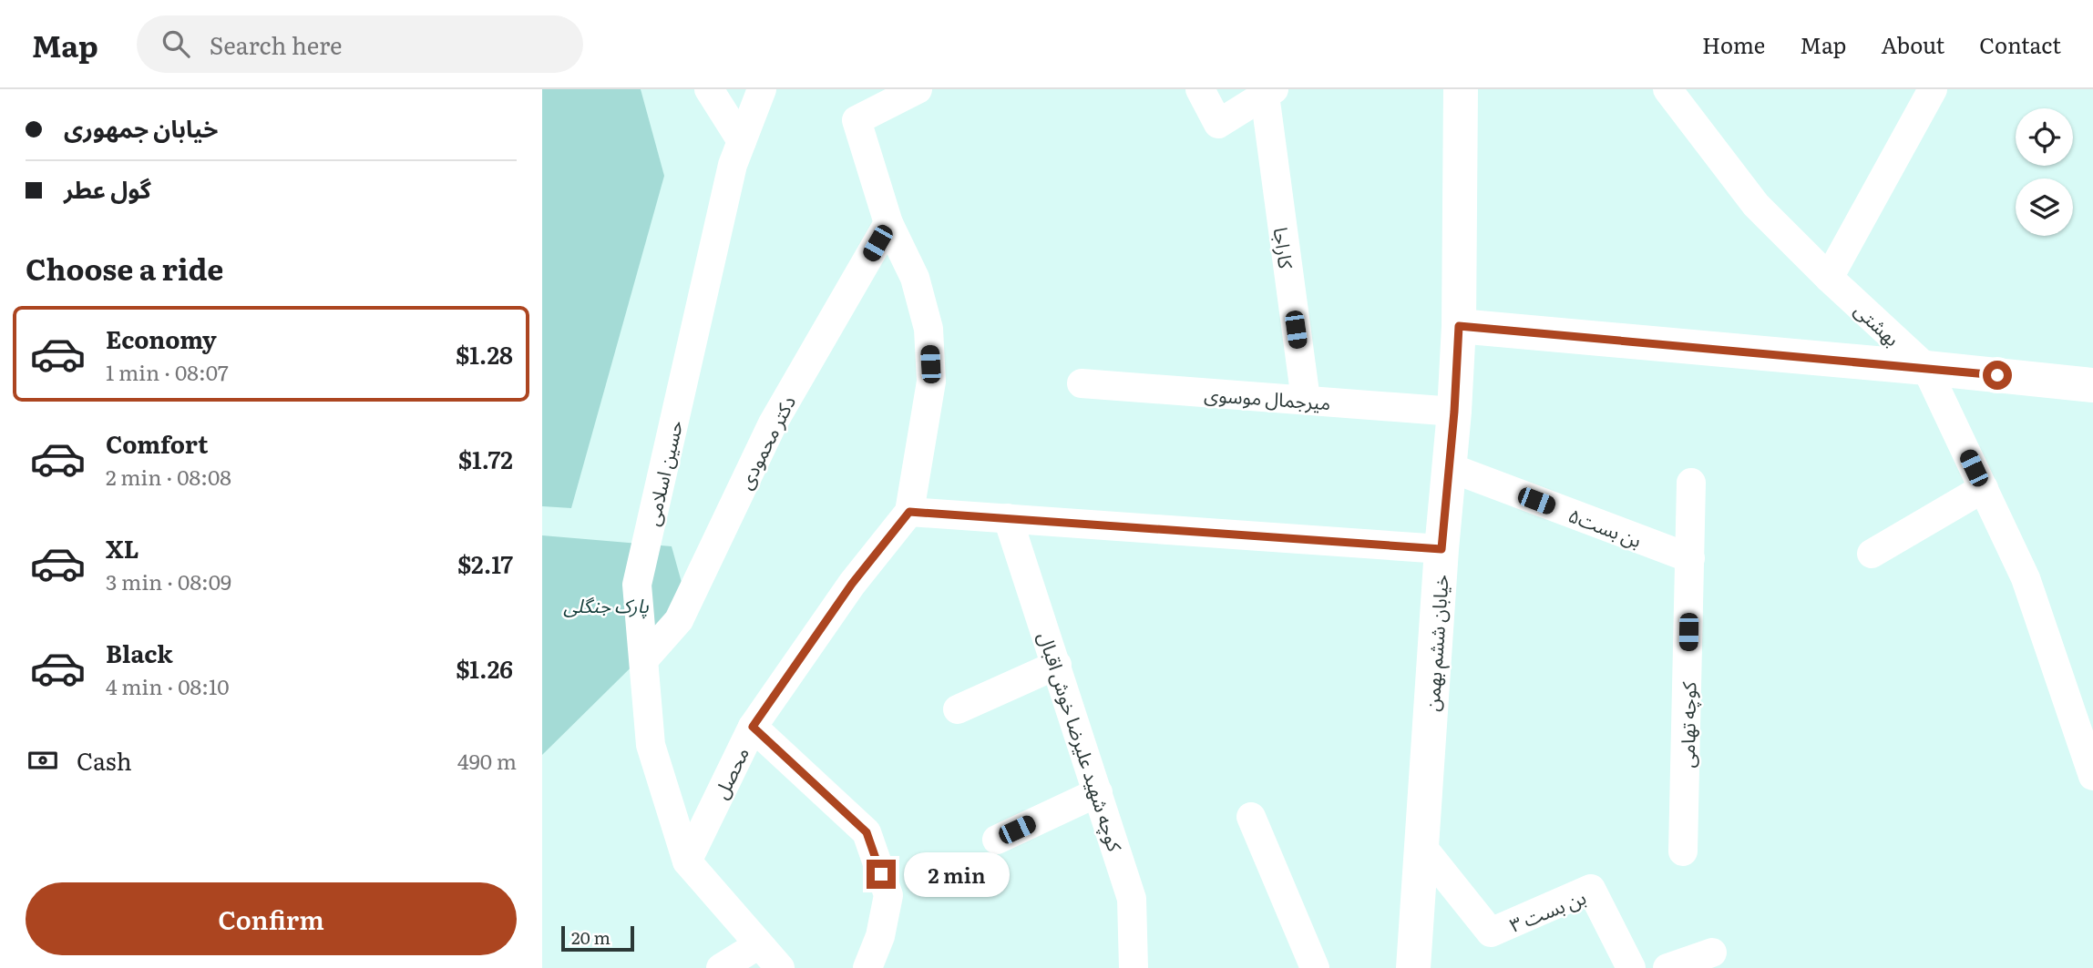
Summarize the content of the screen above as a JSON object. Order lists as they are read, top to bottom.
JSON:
{
  "streets": {
    "street": [
      "کاراجا",
      "بهشتی",
      "میرجمال موسوی",
      "دکتر محمودی",
      "حسین اسلامی",
      "بن بست۵",
      "خیابان ششم بهمن",
      "کوچه تهامی",
      "کوچه شهید علیرضا خوش اقبال",
      "محصل",
      "بن بست ۳"
    ]
  },
  "crossings": [
    ["کاراجا", "میرجمال موسوی"],
    ["میرجمال موسوی", "خیابان ششم بهمن"],
    ["دکتر محمودی", "حسین اسلامی"],
    ["حسین اسلامی", "محصل"],
    ["بن بست۵", "خیابان ششم بهمن"],
    ["بن بست۵", "کوچه تهامی"],
    ["خیابان ششم بهمن", "بن بست ۳"]
  ],
  "parks": ["پارک جنگلی"],
  "scale_bar": "20 m",
  "page": {
    "header": "Map",
    "search": "Search here",
    "nav": [
      "Home",
      "Map",
      "About",
      "Contact"
    ],
    "banner": ["خیابان جمهوری", "گول عطر"],
    "heading": "Choose a ride",
    "list": [
      {
        "name": "Economy",
        "note": "1 min · 08:07",
        "value": "$1.28"
      },
      {
        "name": "Comfort",
        "note": "2 min · 08:08",
        "value": "$1.72"
      },
      {
        "name": "XL",
        "note": "3 min · 08:09",
        "value": "$2.17"
      },
      {
        "name": "Black",
        "note": "4 min · 08:10",
        "value": "$1.26"
      }
    ],
    "pay": ["Cash", "490 m"],
    "bubble": "2 min",
    "buttons": "Confirm",
    "scale": "20 m"
  }
}
